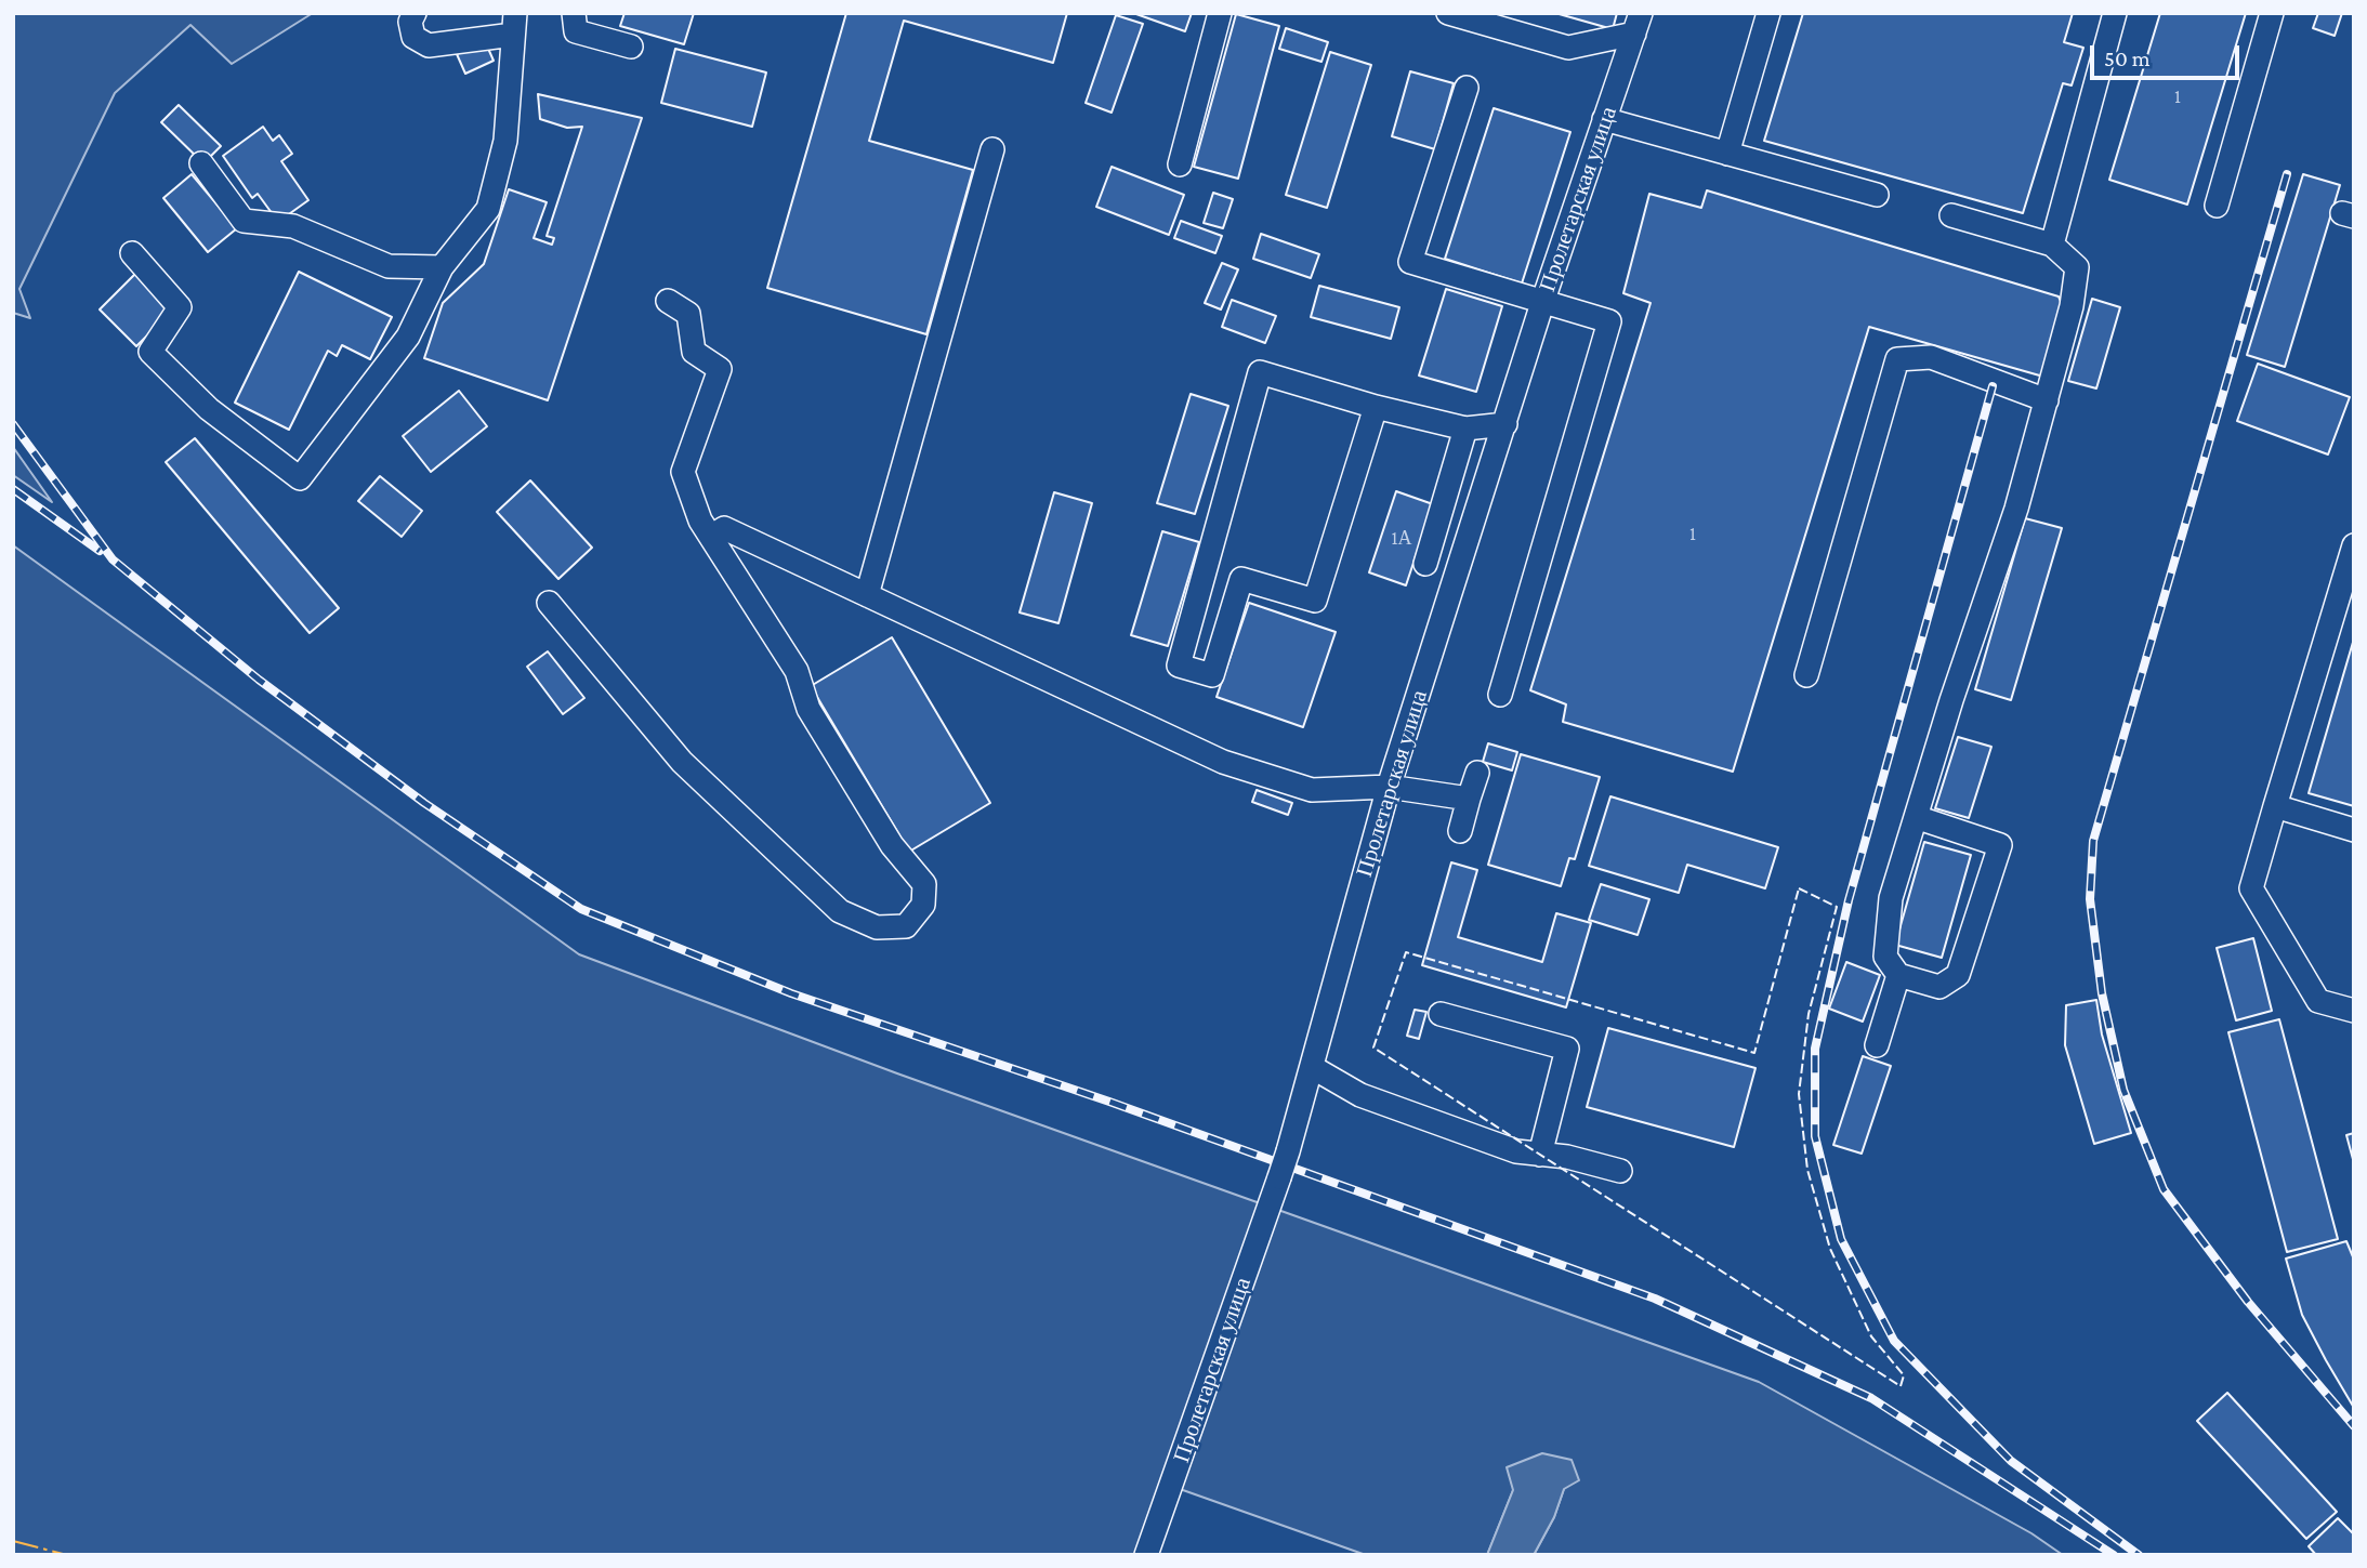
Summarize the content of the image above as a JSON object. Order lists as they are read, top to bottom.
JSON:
{
  "streets": {
    "street": ["Пролетарская улица"]
  },
  "house_numbers": ["1", "1", "1А"],
  "scale_bar": "50 m"
}
